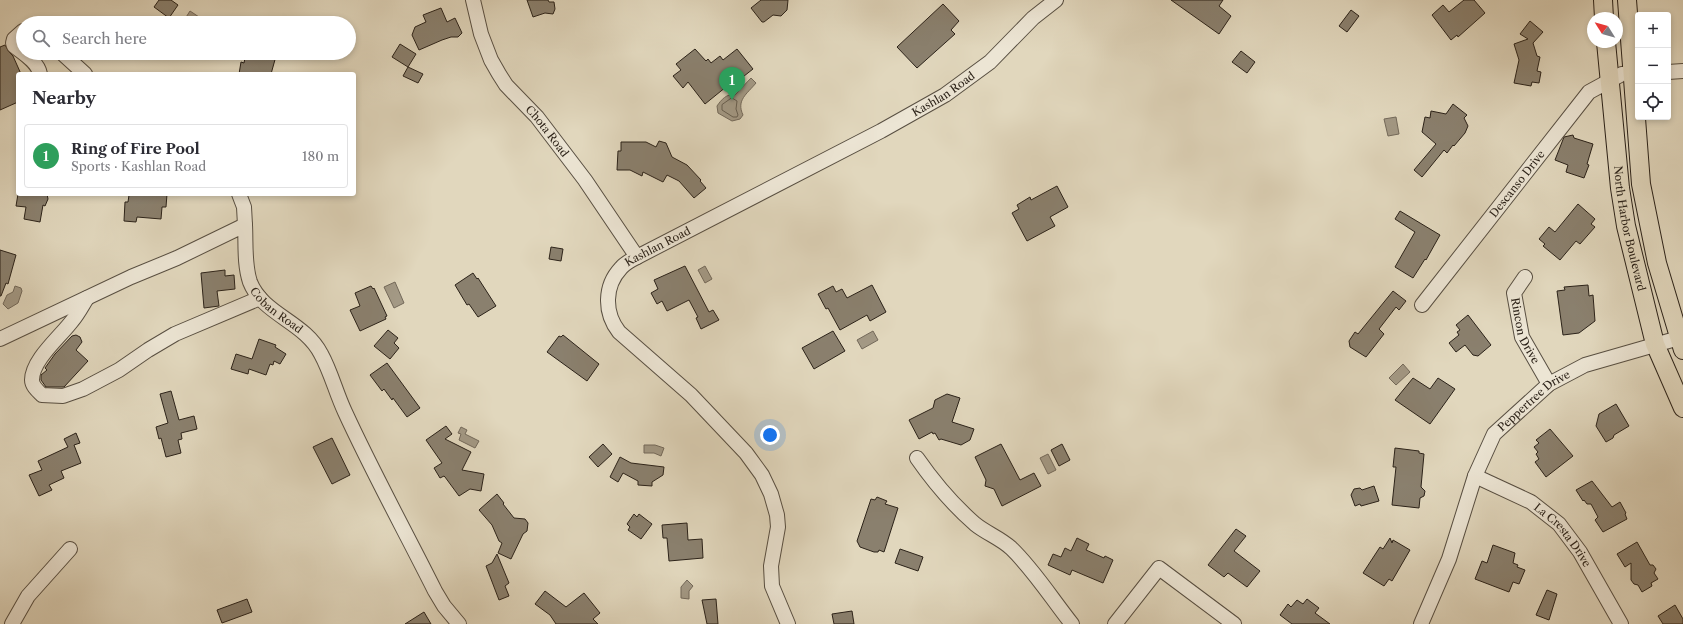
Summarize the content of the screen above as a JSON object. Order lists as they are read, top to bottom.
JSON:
{
  "streets": {
    "main road": ["North Harbor Boulevard"],
    "street": [
      "Kashlan Road",
      "Chota Road",
      "Descanso Drive",
      "Coban Road",
      "Rincon Drive",
      "Peppertree Drive",
      "La Cresta Drive"
    ]
  },
  "crossings": [
    ["Kashlan Road", "Chota Road"],
    ["Descanso Drive", "North Harbor Boulevard"],
    ["North Harbor Boulevard", "Peppertree Drive"],
    ["Rincon Drive", "Peppertree Drive"],
    ["Peppertree Drive", "La Cresta Drive"]
  ],
  "north": "top left",
  "page": {
    "map_buttons": ["+", "−"],
    "search": "Search here",
    "pins": "1",
    "heading": "Nearby",
    "list": [
      {
        "mark": "1",
        "name": "Ring of Fire Pool",
        "note": "Sports · Kashlan Road",
        "value": "180 m"
      }
    ]
  }
}
